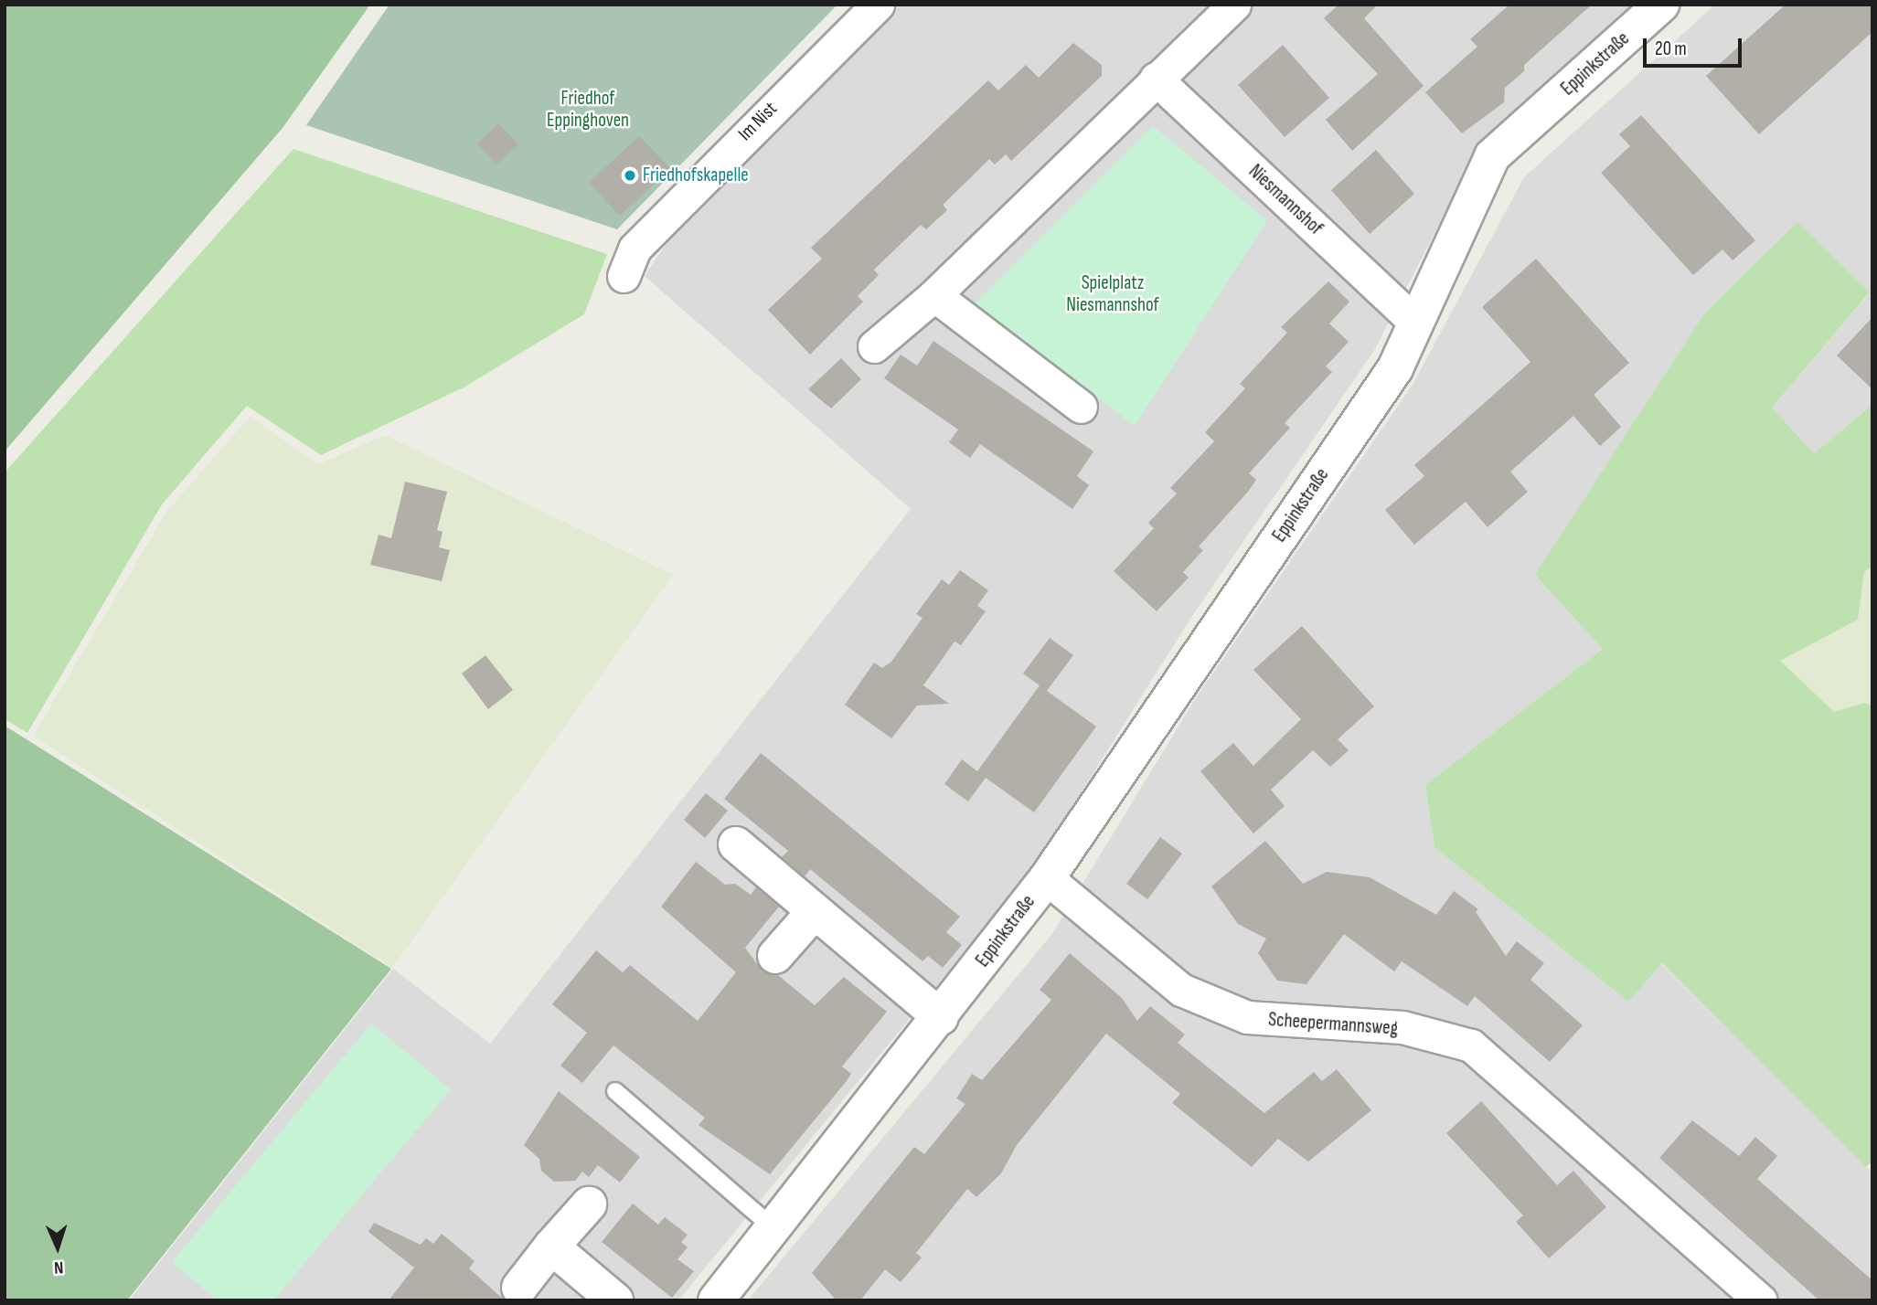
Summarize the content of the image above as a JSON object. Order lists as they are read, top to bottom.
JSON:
{
  "streets": {
    "street": [
      "Eppinkstraße",
      "Im Nist",
      "Niesmannshof",
      "Scheepermannsweg"
    ]
  },
  "crossings": [
    ["Eppinkstraße", "Niesmannshof"],
    ["Eppinkstraße", "Scheepermannsweg"]
  ],
  "parks": ["Friedhof Eppinghoven", "Spielplatz Niesmannshof"],
  "places": ["Friedhofskapelle"],
  "scale_bar": "20 m",
  "north": "bottom"
}
